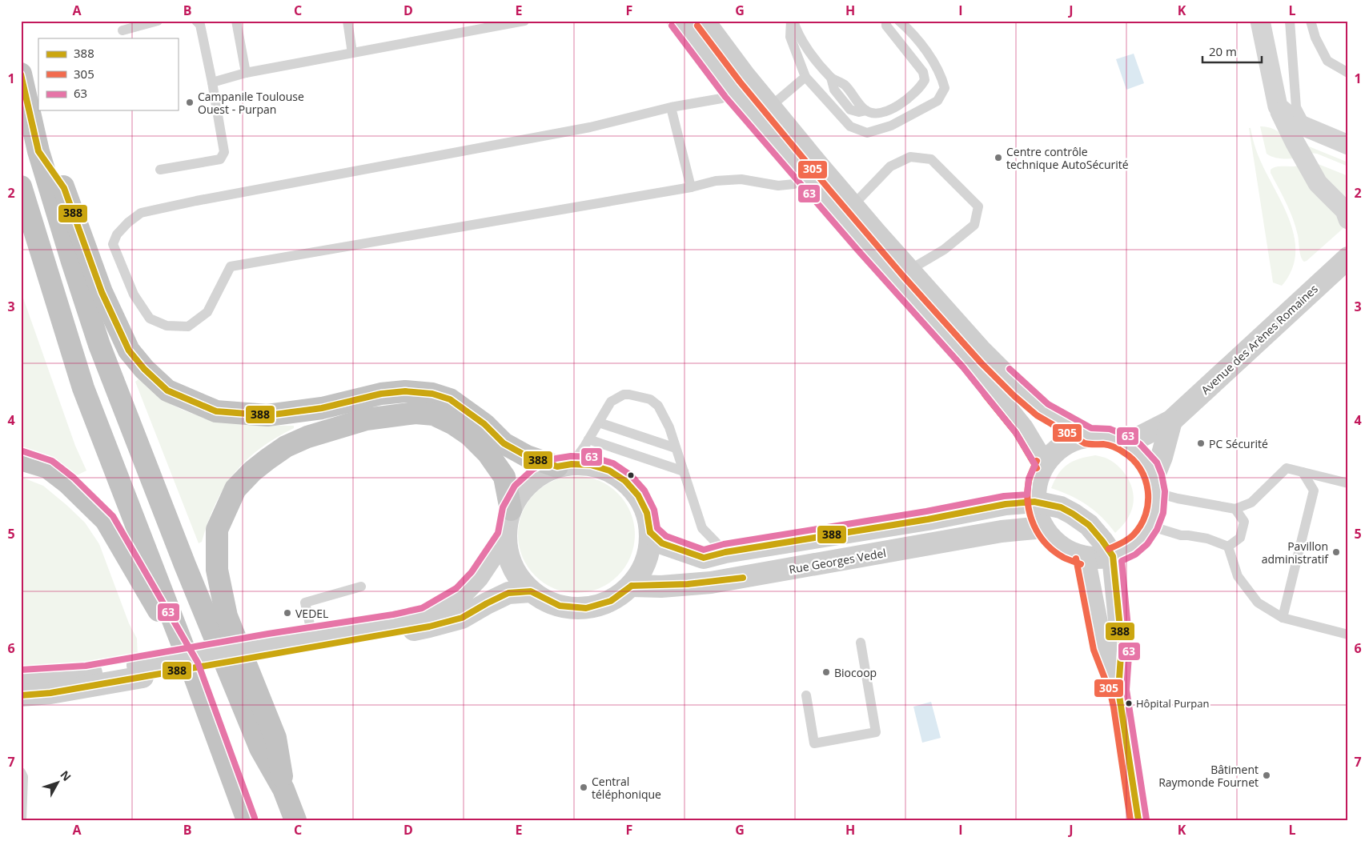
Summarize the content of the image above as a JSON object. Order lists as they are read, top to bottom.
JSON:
{
  "streets": {
    "main road": ["Avenue des Arènes Romaines", "Rue Georges Vedel"]
  },
  "places": [
    "Campanile Toulouse Ouest - Purpan",
    "Centre contrôle technique AutoSécurité",
    "PC Sécurité",
    "Pavillon administratif",
    "VEDEL",
    "Biocoop",
    "Hôpital Purpan",
    "Bâtiment Raymonde Fournet",
    "Central téléphonique"
  ],
  "lines": ["transit line 305", "transit line 63", "transit line 388"],
  "legend": ["388", "305", "63"],
  "scale_bar": "20 m",
  "north": "top right",
  "grid": {
    "columns": [
      "A",
      "B",
      "C",
      "D",
      "E",
      "F",
      "G",
      "H",
      "I",
      "J",
      "K",
      "L"
    ],
    "rows": [
      "1",
      "2",
      "3",
      "4",
      "5",
      "6",
      "7"
    ]
  }
}
